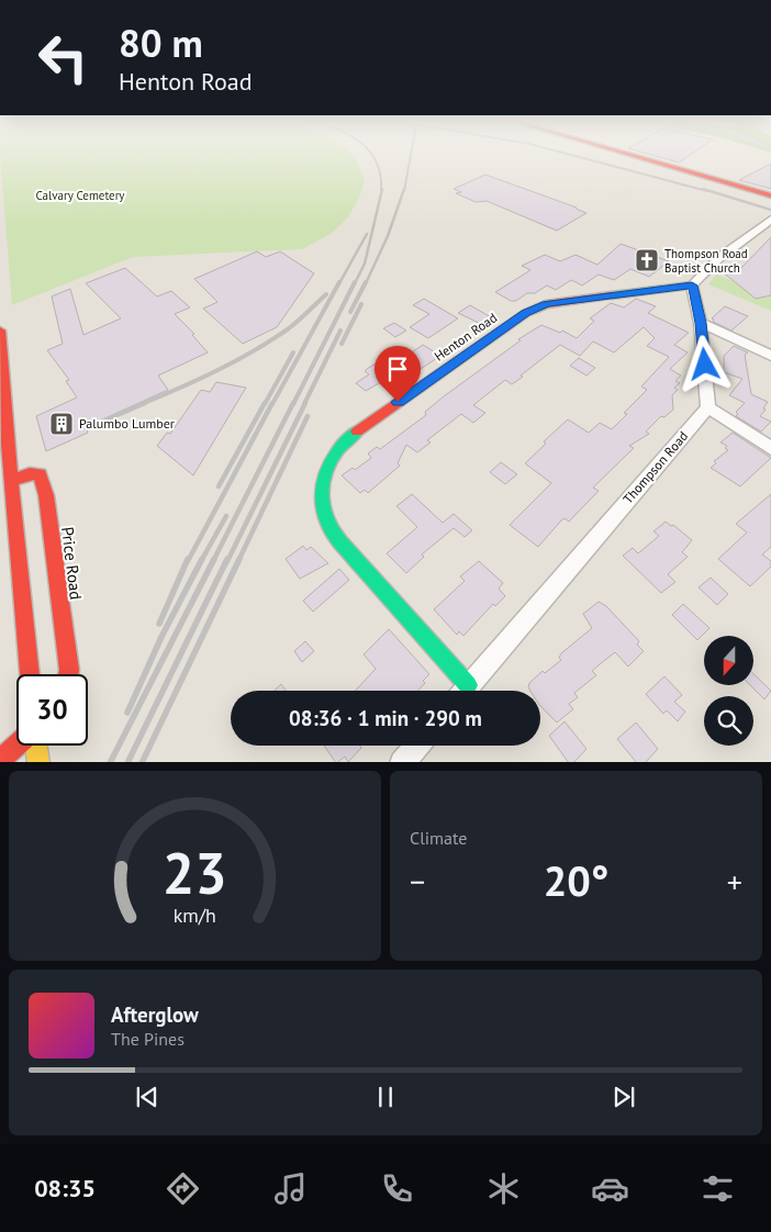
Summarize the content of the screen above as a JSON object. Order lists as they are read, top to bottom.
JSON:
{
  "streets": {
    "street": ["Henton Road", "Thompson Road", "Price Road"]
  },
  "crossings": [
    ["Henton Road", "Thompson Road"]
  ],
  "parks": ["Calvary Cemetery"],
  "places": {
    "church": ["Thompson Road Baptist Church"],
    "building": ["Palumbo Lumber"]
  },
  "north": "bottom",
  "page": {
    "turn": ["80 m", "Henton Road"],
    "limit": "30",
    "trip": "08:36 · 1 min · 290 m",
    "tile": "Climate",
    "heat": ["−", "20°", "+"],
    "song": ["Afterglow", "The Pines"],
    "tabs": "08:35",
    "gauge": ["23", "km/h"]
  }
}
